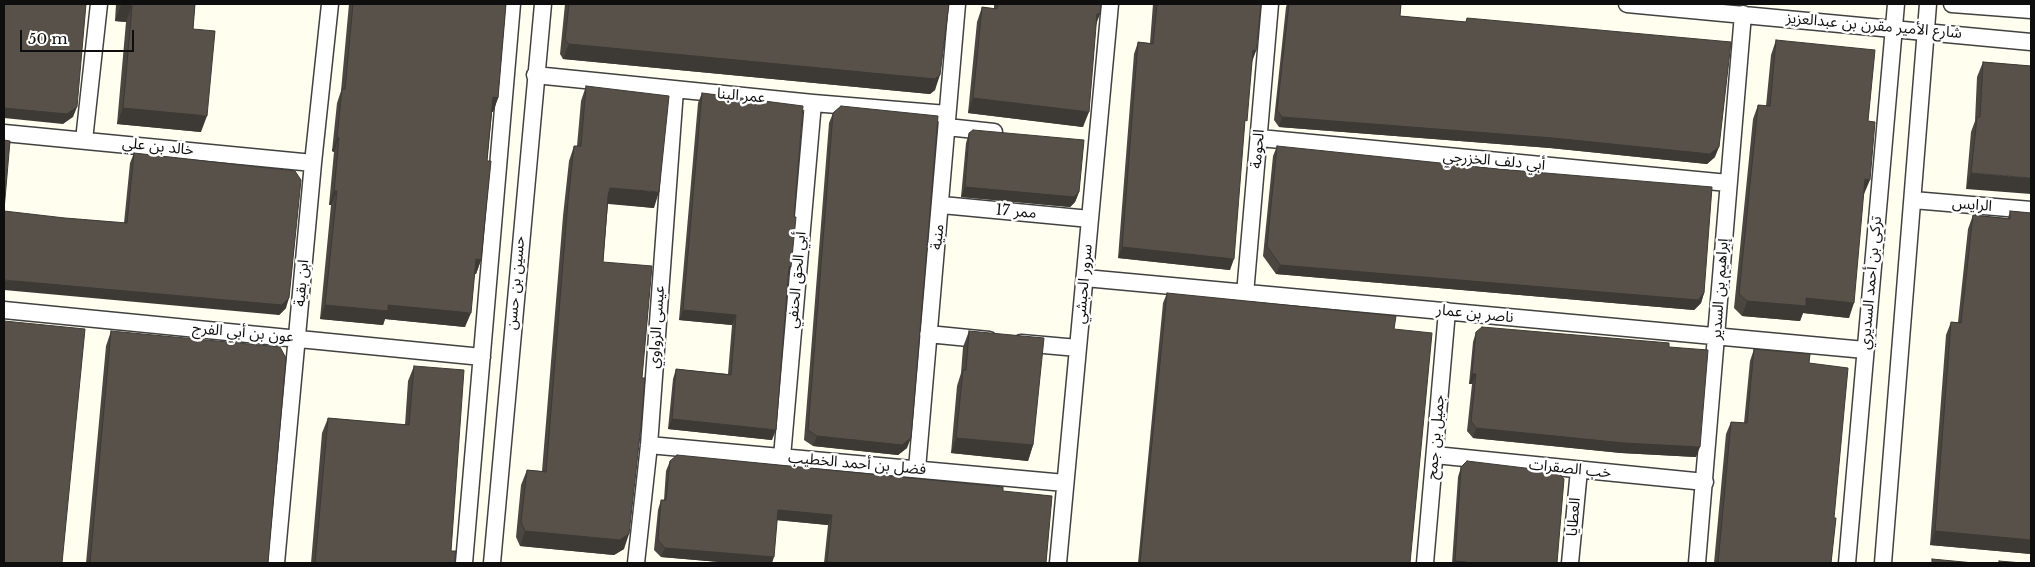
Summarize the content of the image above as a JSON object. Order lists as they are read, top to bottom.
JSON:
{
  "streets": {
    "street": [
      "شارع الأمير مقرن بن عبدالعزيز",
      "عمر البنا",
      "خالد بن علي",
      "الحومة",
      "أبي دلف الخزرجي",
      "الرايس",
      "ممر 17",
      "منية",
      "أبي الحق الحنفي",
      "ابن بقية",
      "حسين بن حسن",
      "تركي بن أحمد السديري",
      "سرور الحبشي",
      "إبراهيم بن السدير",
      "ناصر بن عمار",
      "عيسى الزواوي",
      "عون بن أبي الفرج",
      "جميل بن جمح",
      "فضل بن أحمد الخطيب",
      "خب الصقرات",
      "العطايا"
    ]
  },
  "crossings": [
    ["شارع الأمير مقرن بن عبدالعزيز", "تركي بن أحمد السديري"],
    ["شارع الأمير مقرن بن عبدالعزيز", "إبراهيم بن السدير"],
    ["عمر البنا", "منية"],
    ["عمر البنا", "أبي الحق الحنفي"],
    ["عمر البنا", "حسين بن حسن"],
    ["عمر البنا", "عيسى الزواوي"],
    ["خالد بن علي", "ابن بقية"],
    ["الحومة", "أبي دلف الخزرجي"],
    ["الحومة", "ناصر بن عمار"],
    ["أبي دلف الخزرجي", "إبراهيم بن السدير"],
    ["ممر 17", "منية"],
    ["ممر 17", "سرور الحبشي"],
    ["منية", "فضل بن أحمد الخطيب"],
    ["أبي الحق الحنفي", "فضل بن أحمد الخطيب"],
    ["ابن بقية", "عون بن أبي الفرج"],
    ["حسين بن حسن", "عون بن أبي الفرج"],
    ["تركي بن أحمد السديري", "ناصر بن عمار"],
    ["سرور الحبشي", "ناصر بن عمار"],
    ["سرور الحبشي", "فضل بن أحمد الخطيب"],
    ["إبراهيم بن السدير", "ناصر بن عمار"],
    ["إبراهيم بن السدير", "خب الصقرات"],
    ["ناصر بن عمار", "جميل بن جمح"],
    ["عيسى الزواوي", "فضل بن أحمد الخطيب"],
    ["جميل بن جمح", "خب الصقرات"],
    ["خب الصقرات", "العطايا"]
  ],
  "scale_bar": "50 m"
}
